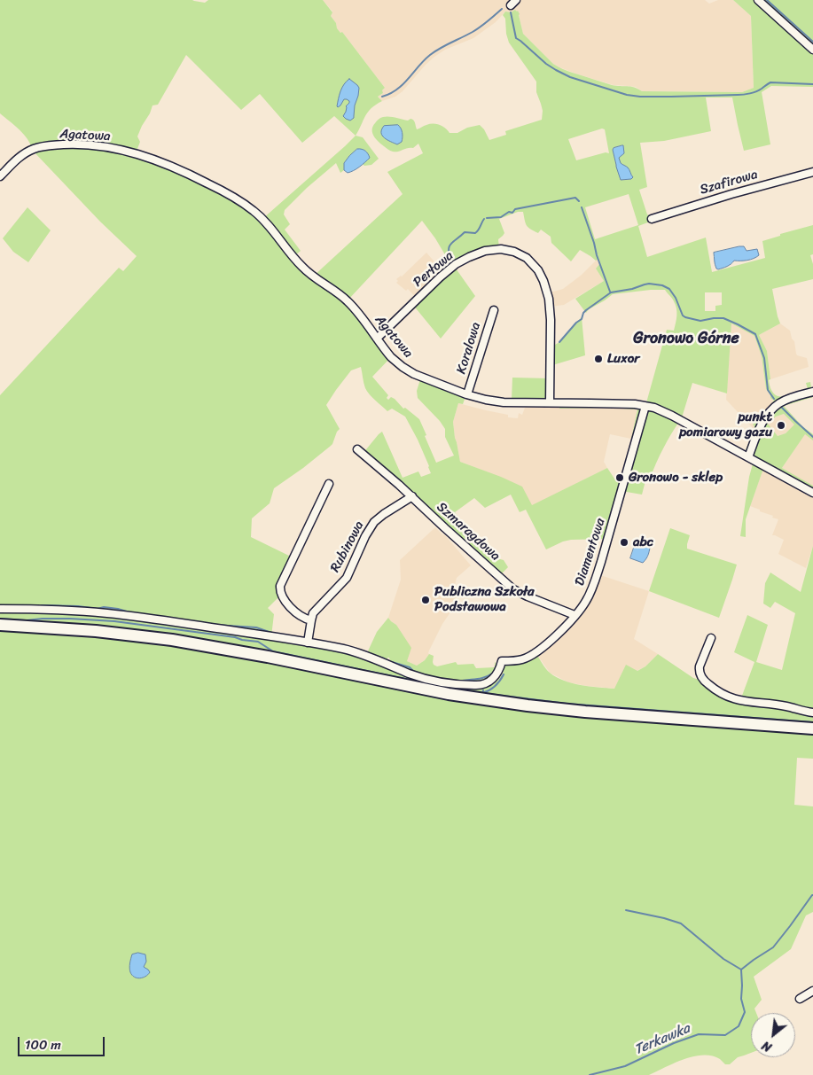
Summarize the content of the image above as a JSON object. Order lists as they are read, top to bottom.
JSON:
{
  "streets": {
    "street": [
      "Agatowa",
      "Szafirowa",
      "Perłowa",
      "Koralowa",
      "Szmaragdowa",
      "Rubinowa",
      "Diamentowa"
    ]
  },
  "crossings": [
    ["Agatowa", "Perłowa"],
    ["Agatowa", "Koralowa"],
    ["Agatowa", "Diamentowa"],
    ["Szmaragdowa", "Rubinowa"],
    ["Szmaragdowa", "Diamentowa"],
    ["Rubinowa", "Diamentowa"]
  ],
  "districts": ["Gronowo Górne"],
  "water": ["Terkawka"],
  "places": [
    "Luxor",
    "punkt pomiarowy gazu",
    "Gronowo - sklep",
    "abc",
    "Publiczna Szkoła Podstawowa"
  ],
  "scale_bar": "100 m",
  "north": "bottom left"
}
